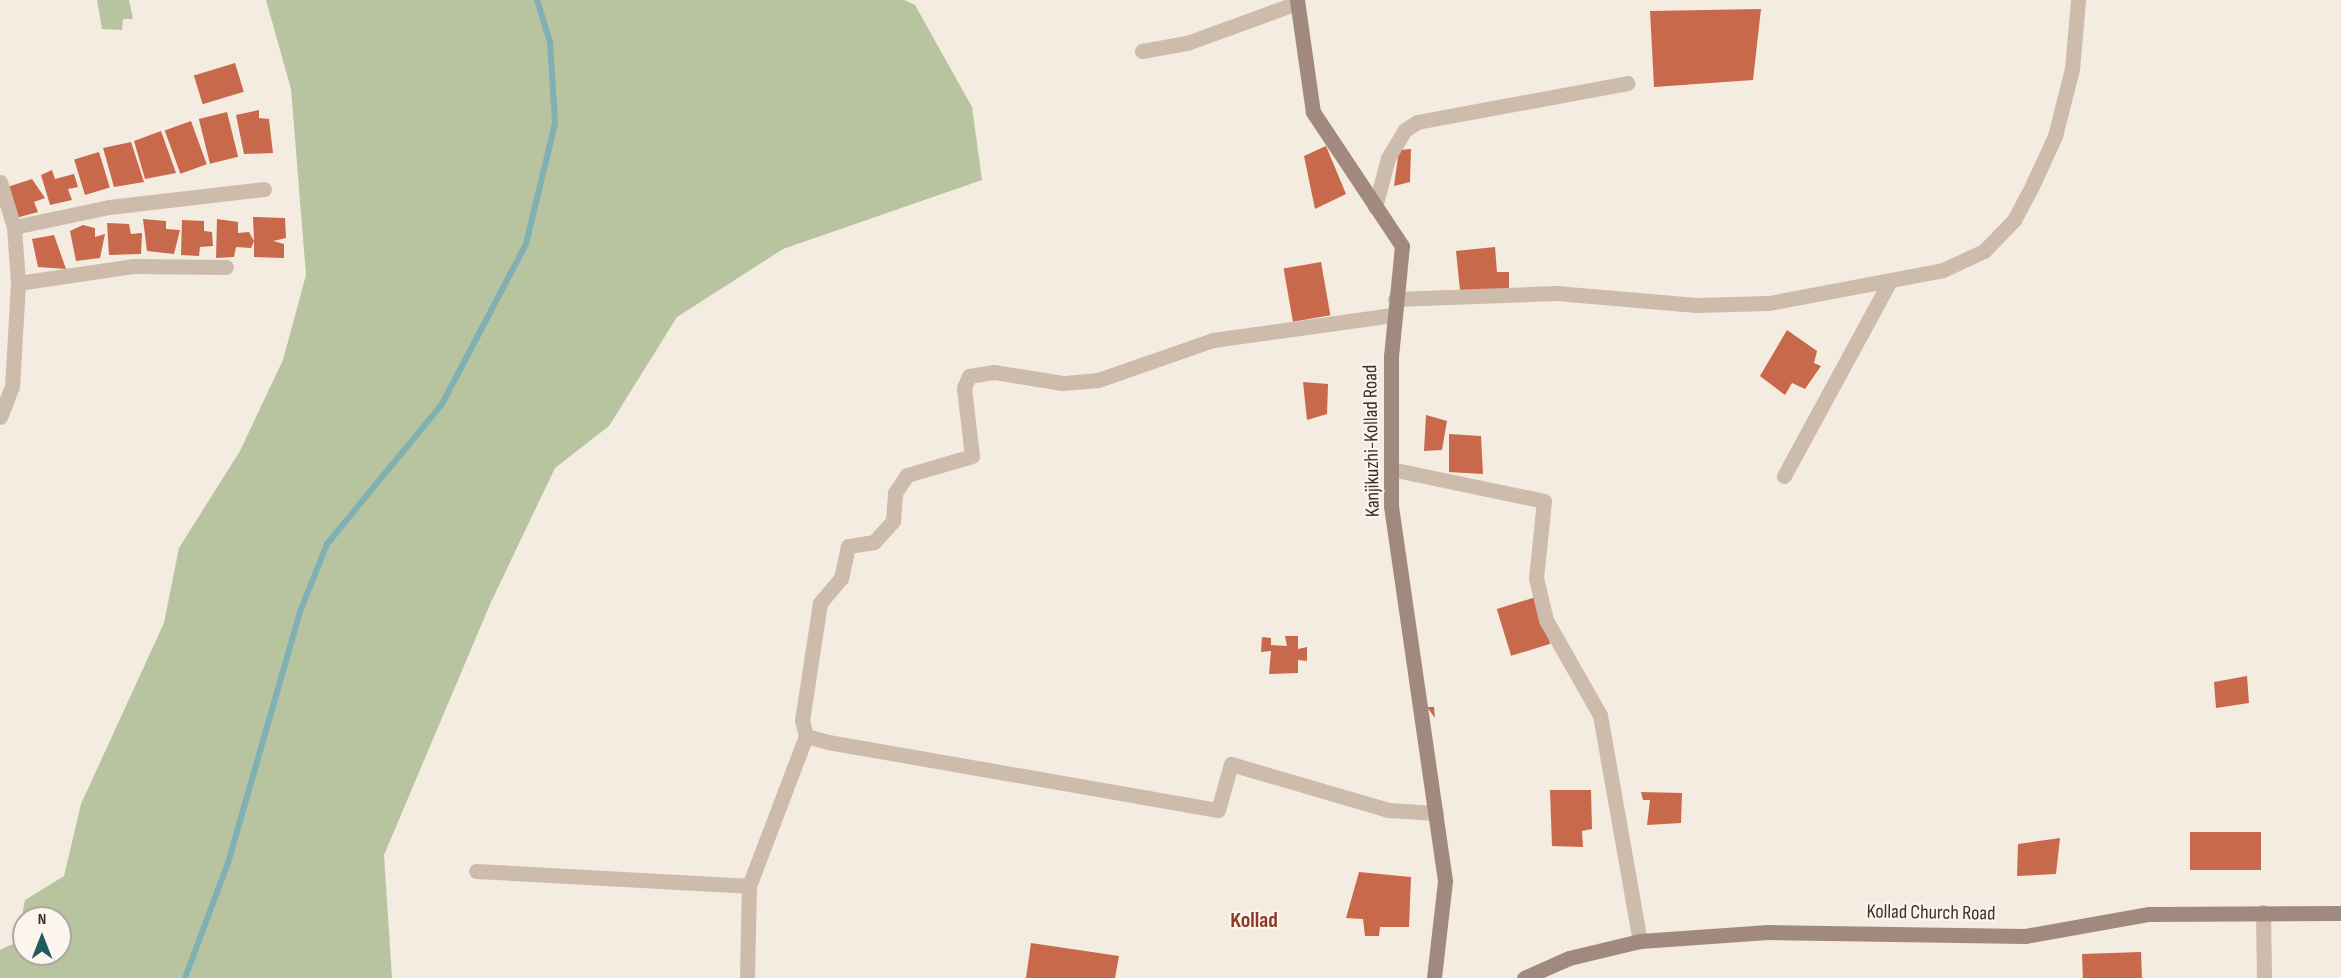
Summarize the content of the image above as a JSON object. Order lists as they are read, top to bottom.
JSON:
{
  "streets": {
    "main road": ["Kanjikuzhi-Kollad Road", "Kollad Church Road"]
  },
  "districts": ["Kollad"],
  "north": "top"
}
